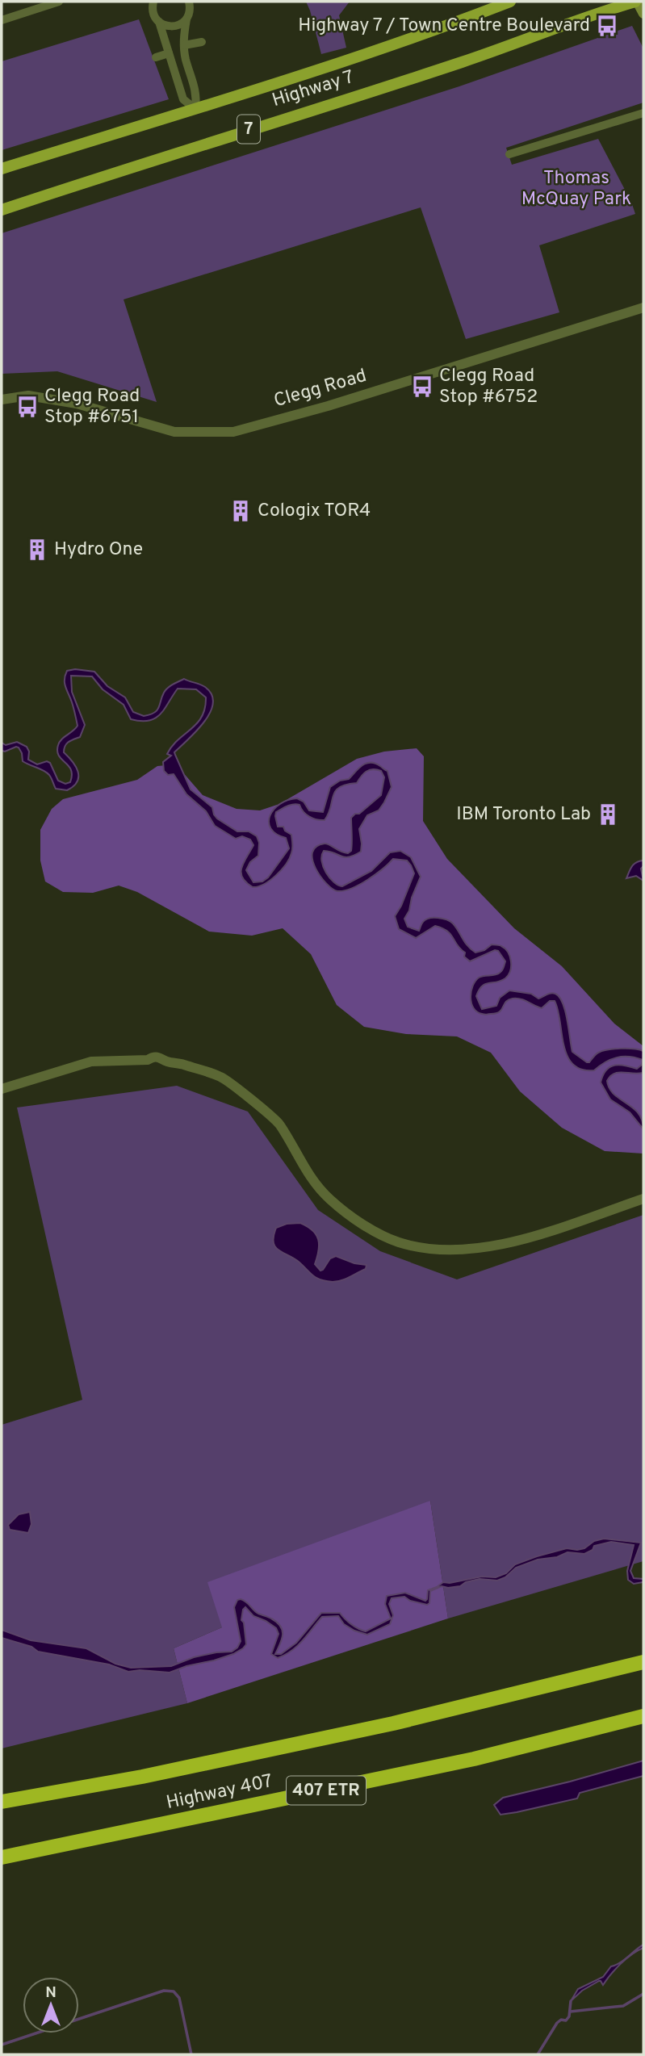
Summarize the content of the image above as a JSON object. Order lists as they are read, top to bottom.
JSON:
{
  "streets": {
    "highway": ["407 ETR", "Highway 407"],
    "main road": ["Highway 7", "7"],
    "street": ["Clegg Road"]
  },
  "parks": ["Thomas McQuay Park"],
  "places": {
    "bus stop": ["Highway 7 / Town Centre Boulevard", "Clegg Road Stop #6752", "Clegg Road Stop #6751"],
    "building": ["Cologix TOR4", "Hydro One", "IBM Toronto Lab"]
  },
  "north": "top"
}
